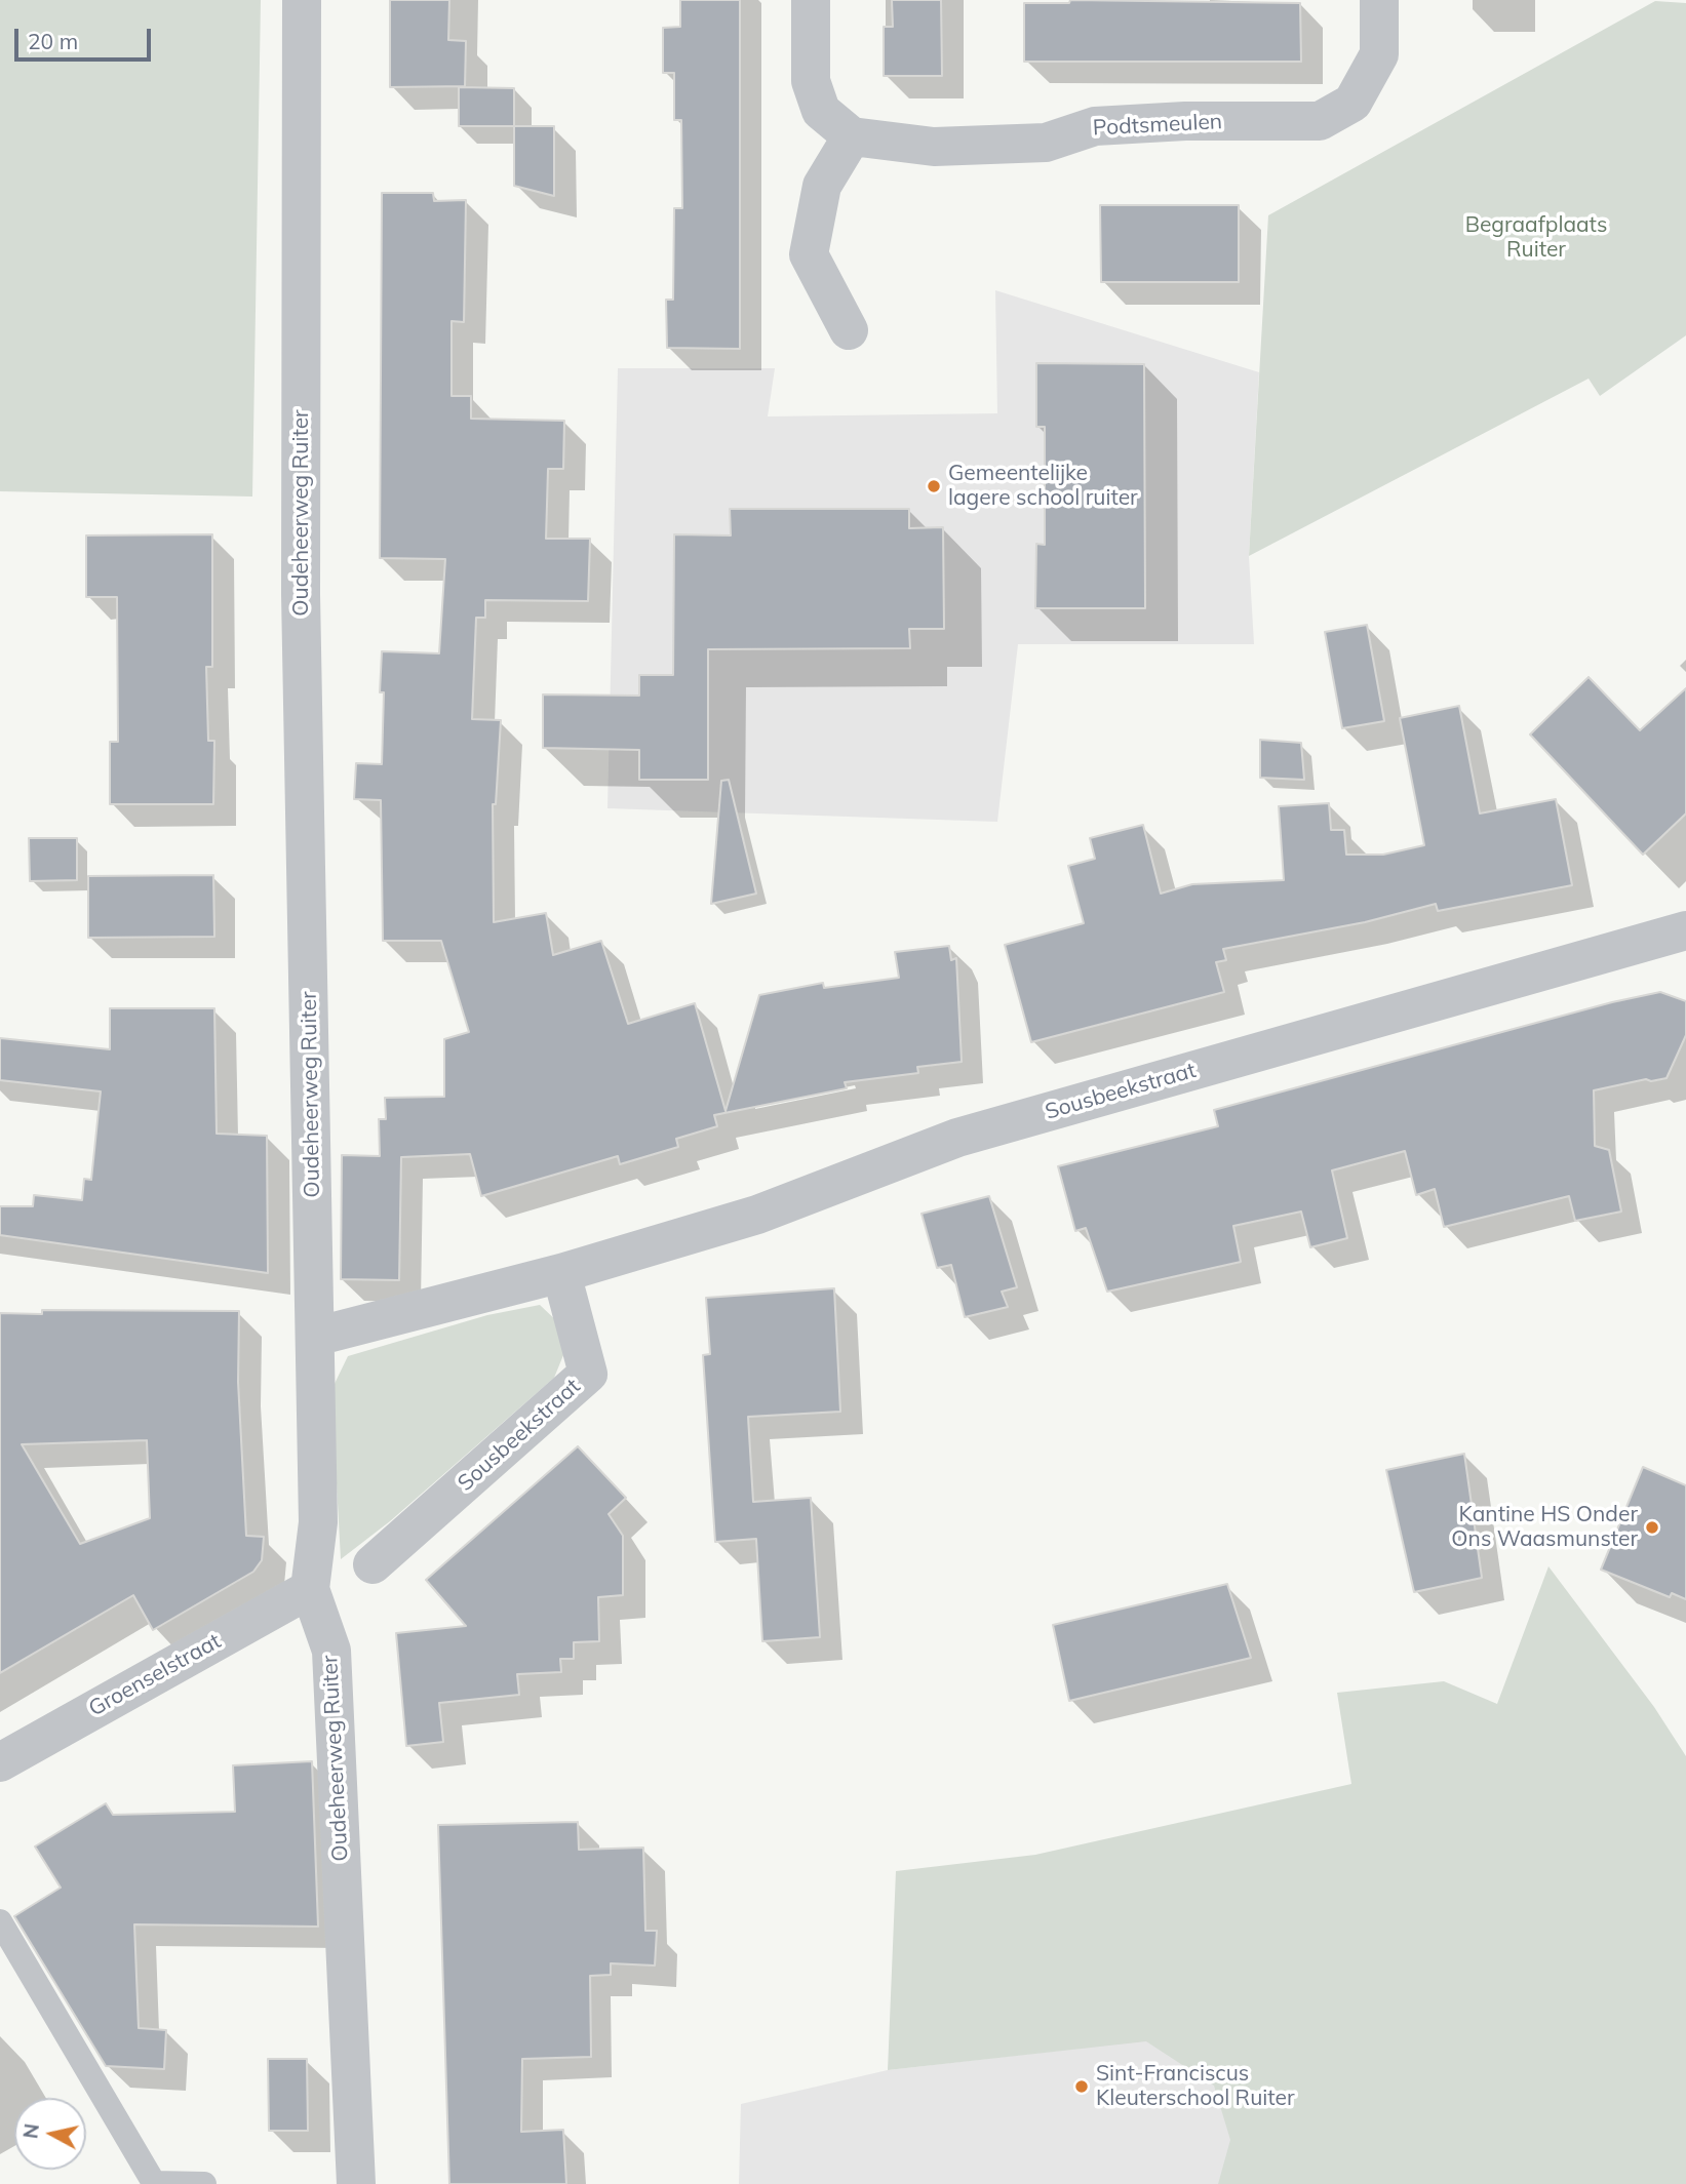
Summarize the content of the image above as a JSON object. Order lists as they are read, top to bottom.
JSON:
{
  "streets": {
    "street": [
      "Podtsmeulen",
      "Oudeheerweg Ruiter",
      "Sousbeekstraat",
      "Groenselstraat"
    ]
  },
  "crossings": [
    ["Oudeheerweg Ruiter", "Sousbeekstraat"],
    ["Oudeheerweg Ruiter", "Groenselstraat"]
  ],
  "parks": ["Begraafplaats Ruiter"],
  "places": ["Gemeentelijke lagere school ruiter", "Kantine HS Onder Ons Waasmunster", "Sint-Franciscus Kleuterschool Ruiter"],
  "scale_bar": "20 m",
  "north": "left"
}
